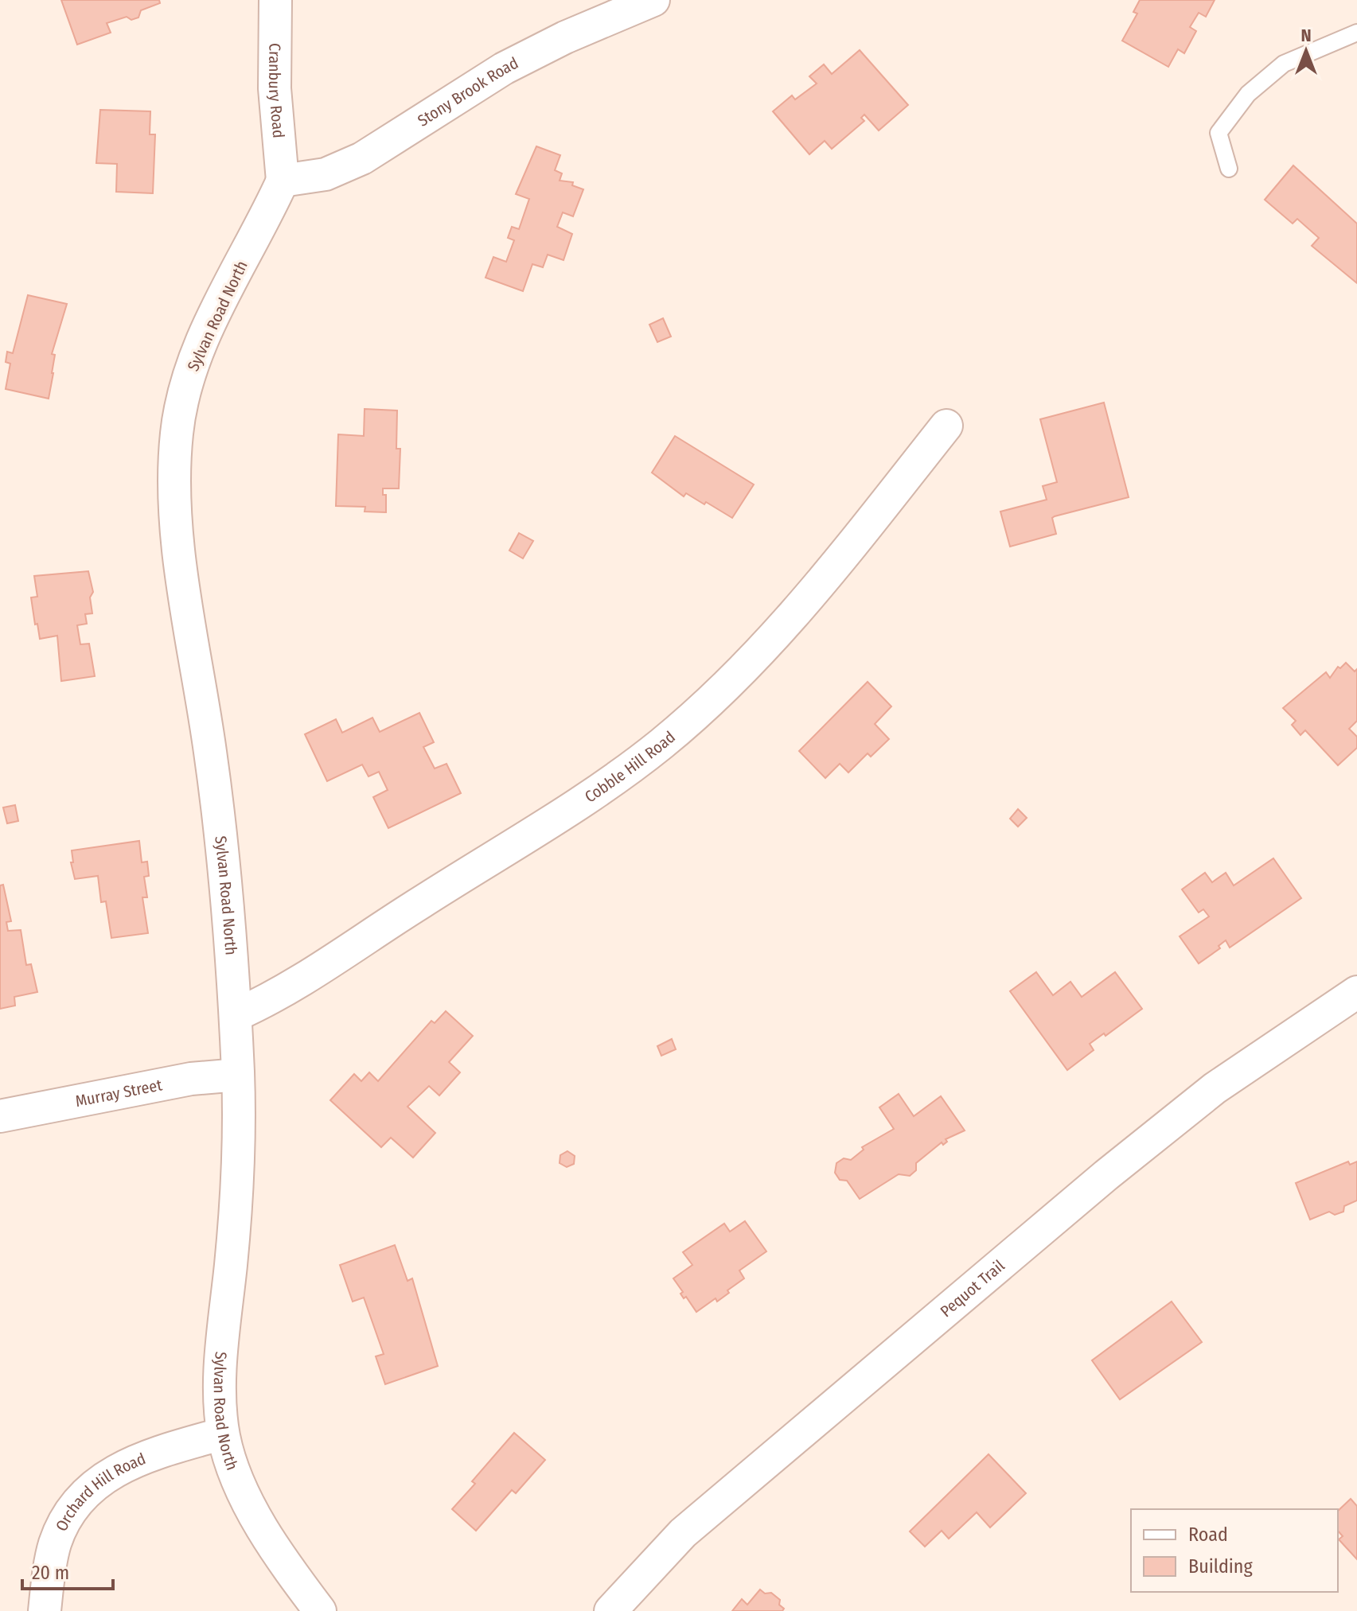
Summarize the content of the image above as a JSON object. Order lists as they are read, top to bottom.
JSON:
{
  "streets": {
    "street": [
      "Cranbury Road",
      "Stony Brook Road",
      "Sylvan Road North",
      "Cobble Hill Road",
      "Murray Street",
      "Pequot Trail",
      "Orchard Hill Road"
    ]
  },
  "crossings": [
    ["Cranbury Road", "Stony Brook Road"],
    ["Cranbury Road", "Sylvan Road North"],
    ["Stony Brook Road", "Sylvan Road North"],
    ["Sylvan Road North", "Cobble Hill Road"],
    ["Sylvan Road North", "Murray Street"],
    ["Sylvan Road North", "Orchard Hill Road"]
  ],
  "legend": ["Road", "Building"],
  "scale_bar": "20 m",
  "north": "top"
}
